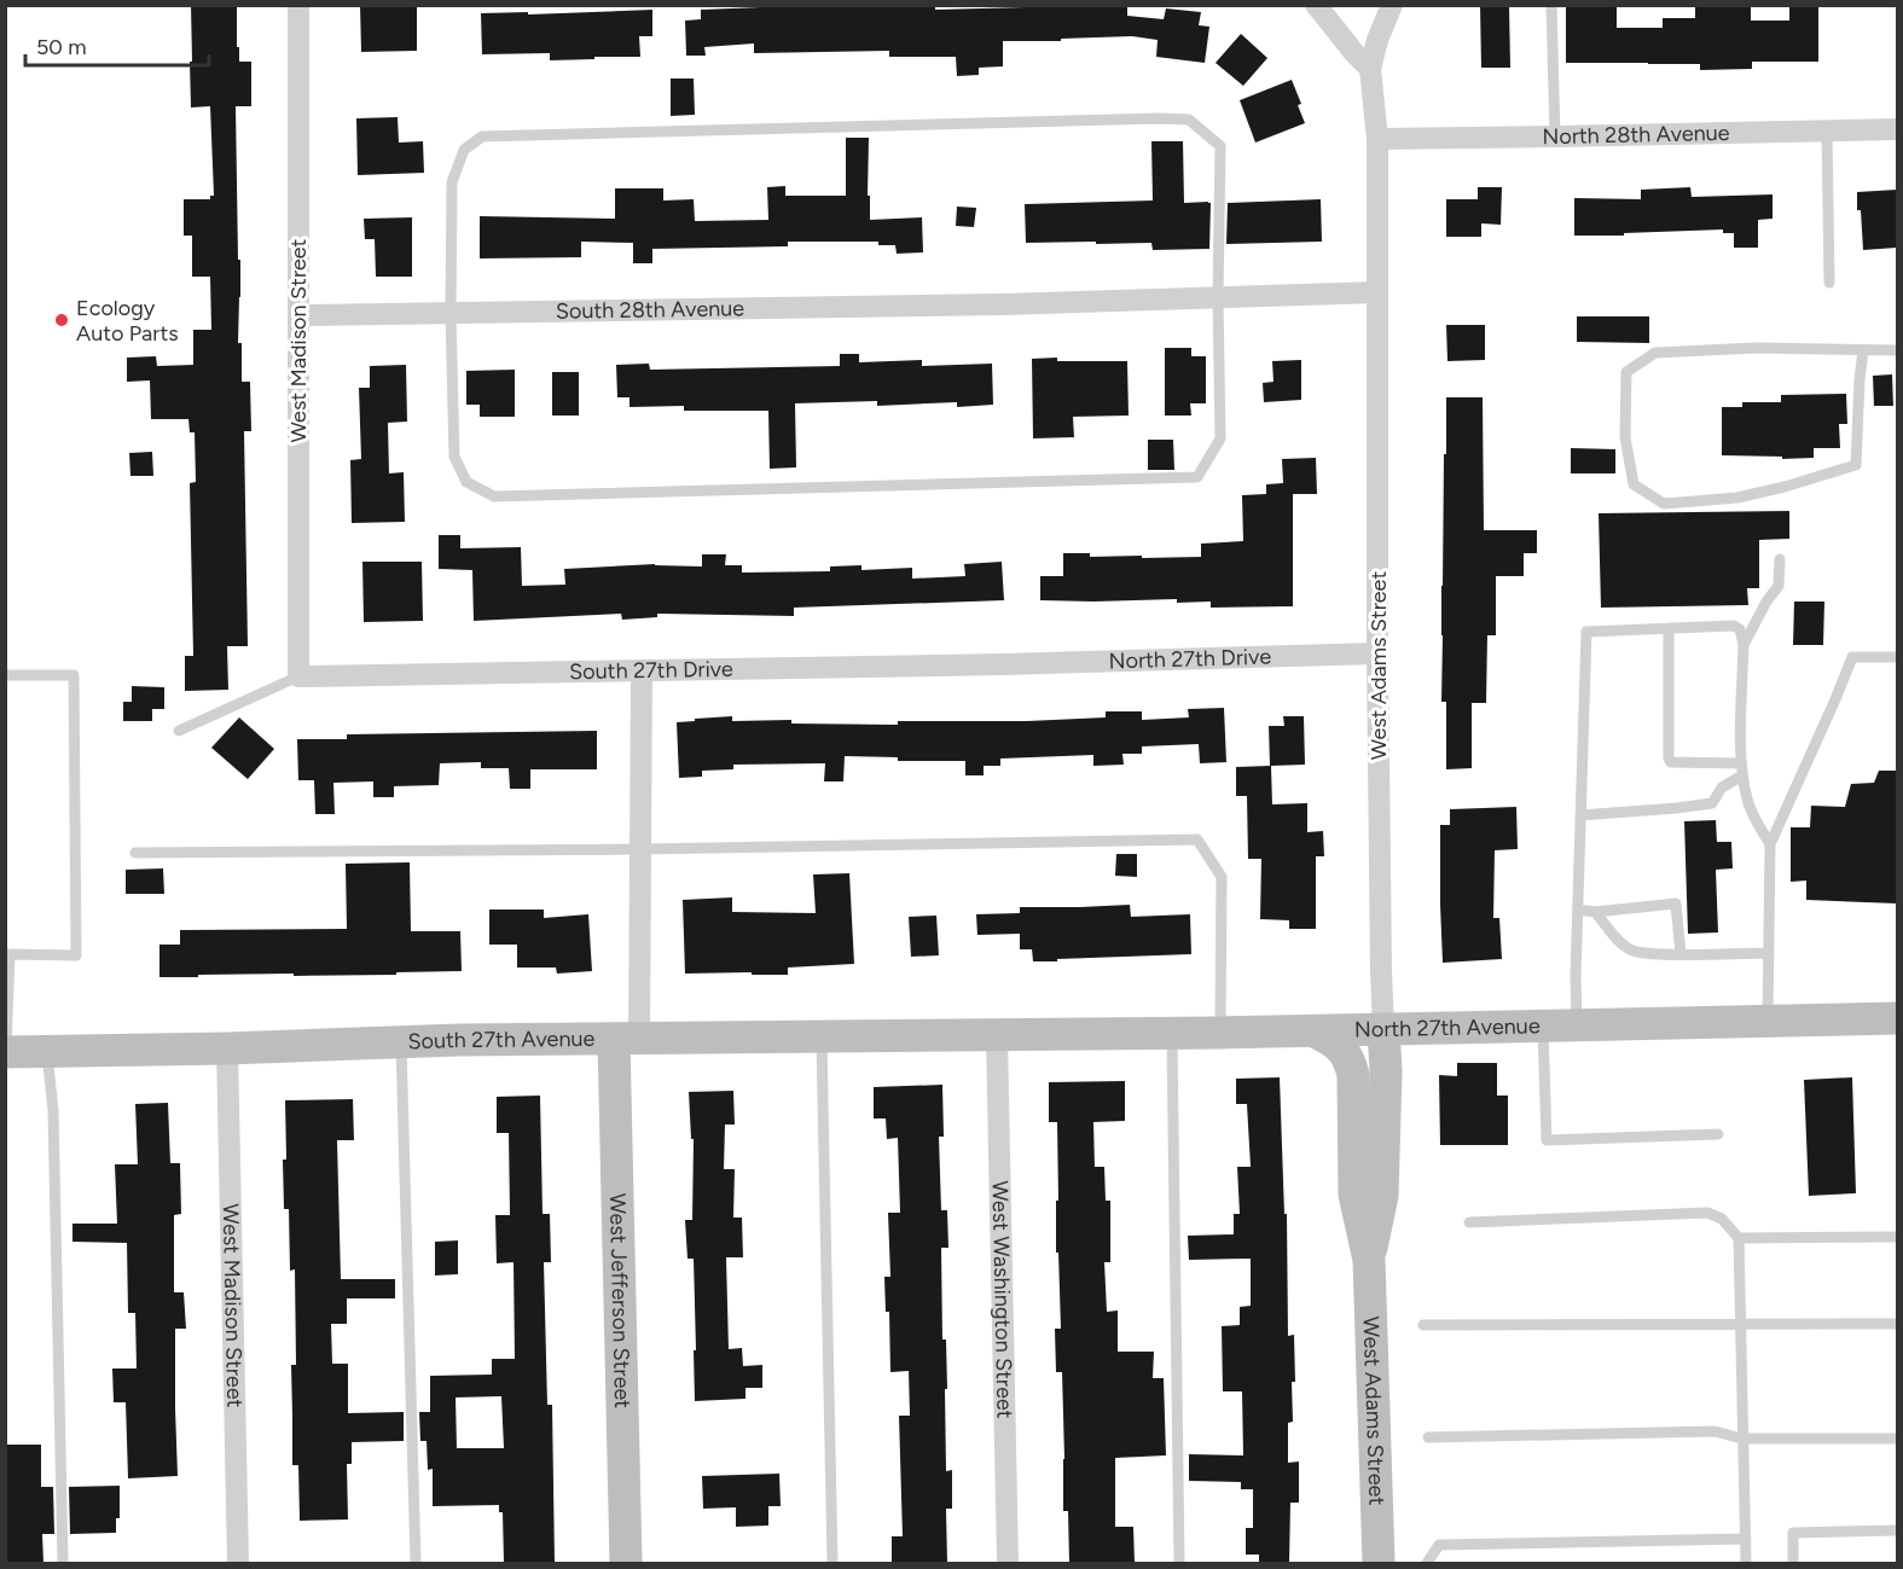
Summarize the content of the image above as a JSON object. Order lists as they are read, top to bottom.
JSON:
{
  "streets": {
    "main road": [
      "West Adams Street",
      "North 27th Avenue",
      "South 27th Avenue",
      "West Jefferson Street"
    ],
    "street": [
      "North 28th Avenue",
      "South 28th Avenue",
      "West Madison Street",
      "North 27th Drive",
      "South 27th Drive",
      "West Washington Street"
    ]
  },
  "crossings": [
    ["North 28th Avenue", "West Adams Street"],
    ["South 28th Avenue", "West Madison Street"],
    ["West Madison Street", "South 27th Drive"],
    ["West Madison Street", "South 27th Avenue"],
    ["North 27th Drive", "West Adams Street"],
    ["North 27th Drive", "South 27th Drive"],
    ["West Adams Street", "North 27th Avenue"],
    ["South 27th Drive", "West Jefferson Street"],
    ["North 27th Avenue", "South 27th Avenue"],
    ["North 27th Avenue", "West Washington Street"],
    ["South 27th Avenue", "West Washington Street"],
    ["South 27th Avenue", "West Jefferson Street"]
  ],
  "places": ["Ecology Auto Parts"],
  "scale_bar": "50 m"
}
